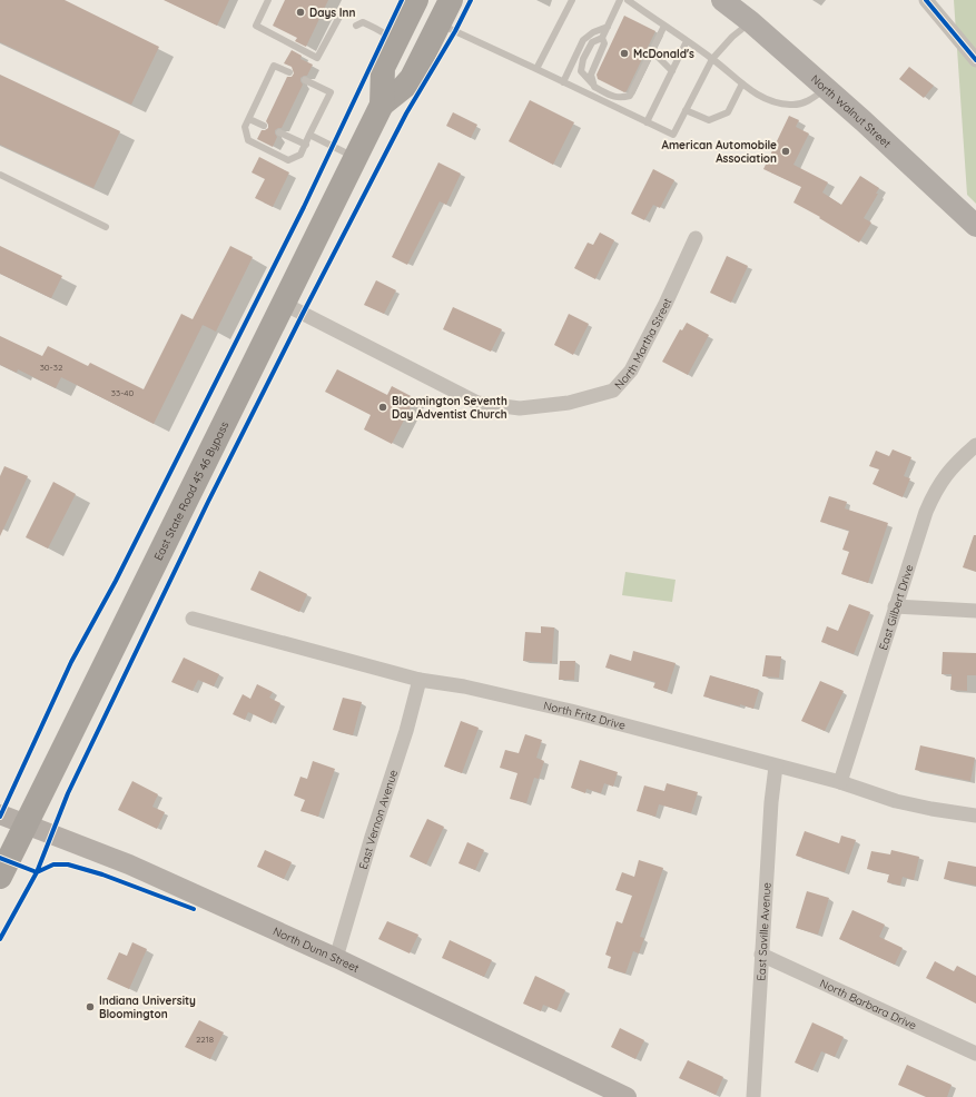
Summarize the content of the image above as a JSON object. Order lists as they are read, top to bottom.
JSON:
{
  "streets": {
    "highway": ["East State Road 45 46 Bypass"],
    "main road": ["North Walnut Street"],
    "street": [
      "North Martha Street",
      "East Gilbert Drive",
      "North Fritz Drive",
      "East Vernon Avenue",
      "East Saville Avenue",
      "North Dunn Street",
      "North Barbara Drive"
    ]
  },
  "crossings": [
    ["North Martha Street", "East State Road 45 46 Bypass"],
    ["East State Road 45 46 Bypass", "North Dunn Street"],
    ["East Gilbert Drive", "North Fritz Drive"],
    ["North Fritz Drive", "East Vernon Avenue"],
    ["North Fritz Drive", "East Saville Avenue"],
    ["East Vernon Avenue", "North Dunn Street"],
    ["East Saville Avenue", "North Barbara Drive"]
  ],
  "places": [
    "Days Inn",
    "McDonald's",
    "American Automobile Association",
    "Bloomington Seventh Day Adventist Church",
    "Indiana University Bloomington"
  ],
  "house_numbers": ["30-32", "33-40", "2218"]
}
